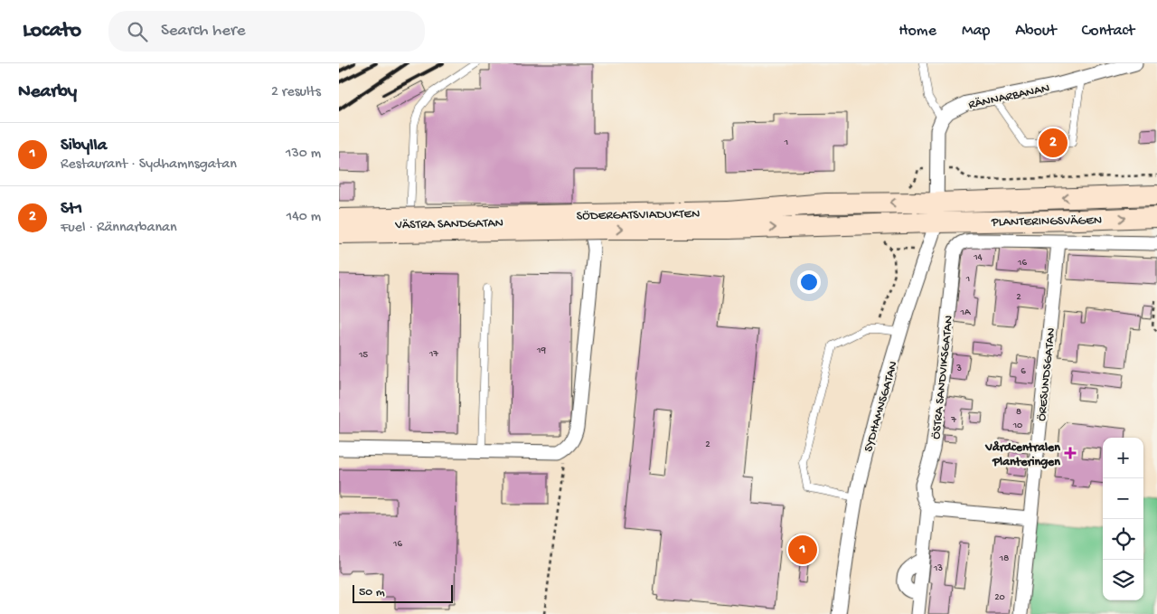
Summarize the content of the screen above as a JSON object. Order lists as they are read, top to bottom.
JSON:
{
  "streets": {
    "main road": ["SÖDERGATSVIADUKTEN", "PLANTERINGSVÄGEN"],
    "street": [
      "RÄNNARBANAN",
      "VÄSTRA SANDGATAN",
      "ÖRESUNDSGATAN",
      "ÖSTRA SANDVIKSGATAN",
      "SYDHAMNSGATAN"
    ]
  },
  "crossings": [
    ["SÖDERGATSVIADUKTEN", "PLANTERINGSVÄGEN"],
    ["SÖDERGATSVIADUKTEN", "SYDHAMNSGATAN"],
    ["PLANTERINGSVÄGEN", "ÖRESUNDSGATAN"],
    ["PLANTERINGSVÄGEN", "ÖSTRA SANDVIKSGATAN"],
    ["PLANTERINGSVÄGEN", "SYDHAMNSGATAN"]
  ],
  "places": {
    "health": ["Vårdcentralen Planteringen"]
  },
  "house_numbers": [
    "1",
    "14",
    "16",
    "1",
    "2",
    "1A",
    "19",
    "17",
    "15",
    "3",
    "6",
    "8",
    "7",
    "10",
    "2",
    "16",
    "18",
    "13",
    "20"
  ],
  "scale_bar": "50 m",
  "page": {
    "header": "Locato",
    "search": "Search here",
    "nav": [
      "Home",
      "Map",
      "About",
      "Contact"
    ],
    "heading": ["Nearby", "2 results"],
    "list": [
      {
        "mark": "1",
        "name": "Sibylla",
        "note": "Restaurant · Sydhamnsgatan",
        "value": "130 m"
      },
      {
        "mark": "2",
        "name": "St1",
        "note": "Fuel · Rännarbanan",
        "value": "140 m"
      }
    ],
    "pins": ["2", "1"],
    "map_buttons": ["+", "−"],
    "scale": "50 m"
  }
}
